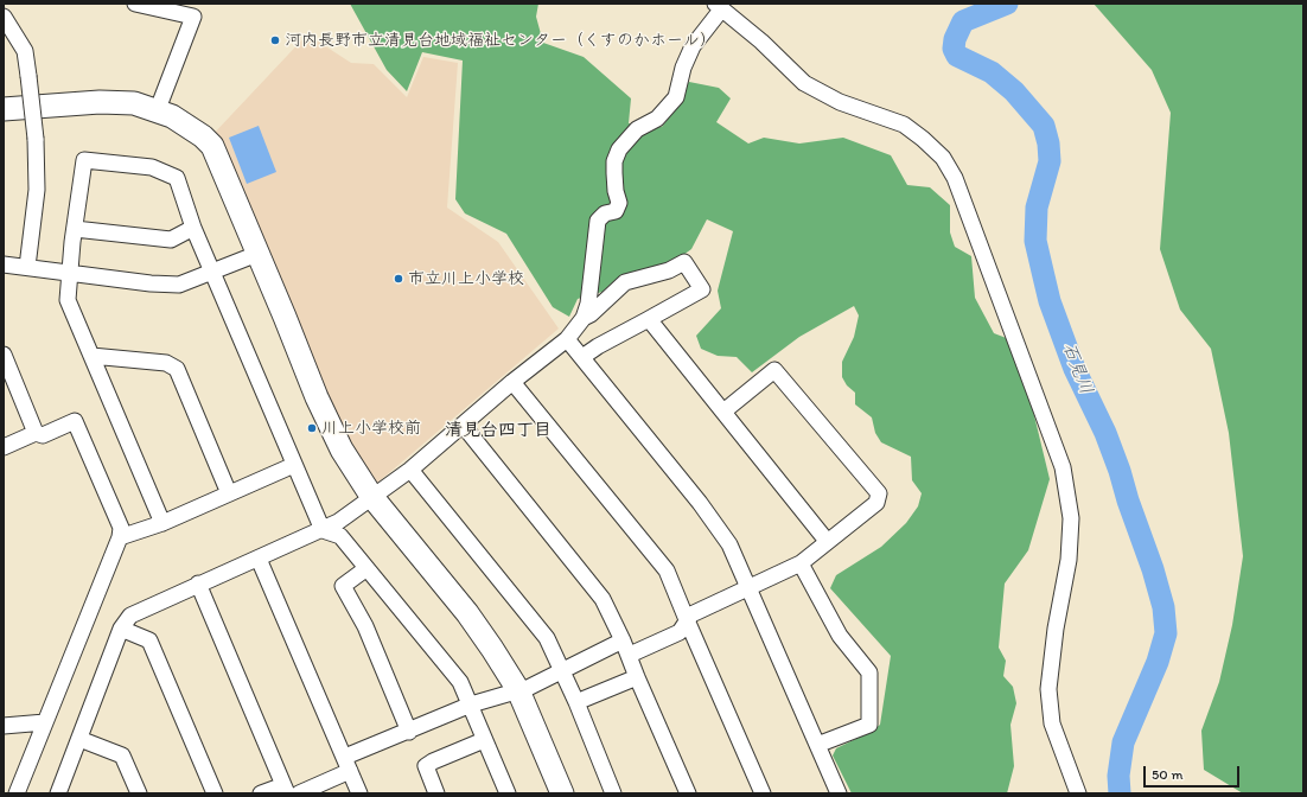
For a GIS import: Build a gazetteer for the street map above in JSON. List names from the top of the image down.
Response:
{
  "districts": ["清見台四丁目"],
  "water": ["石見川"],
  "places": ["河内長野市立清見台地域福祉センター（くすのかホール）", "市立川上小学校", "川上小学校前"],
  "scale_bar": "50 m"
}
